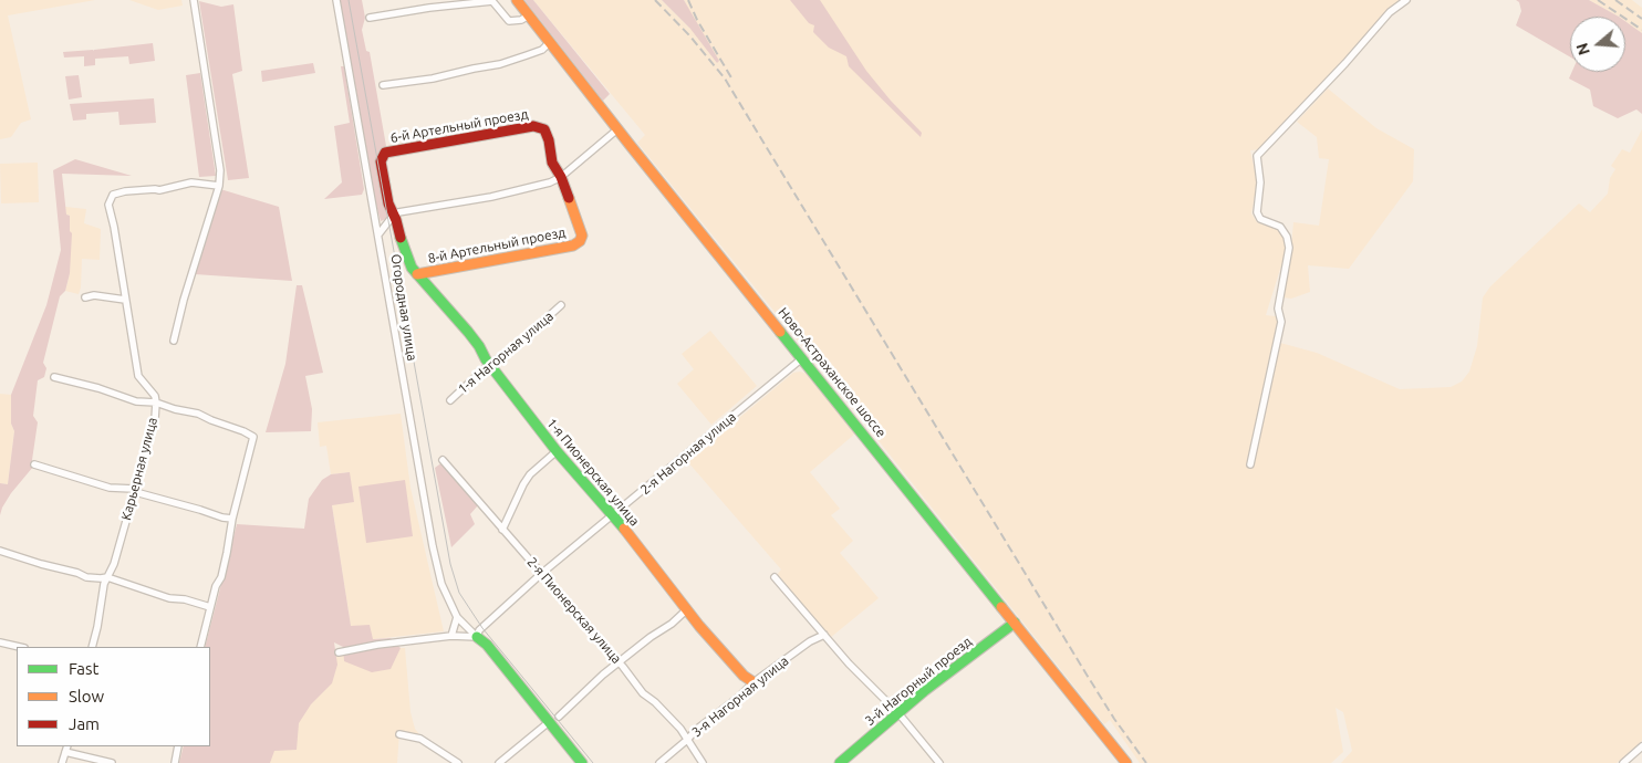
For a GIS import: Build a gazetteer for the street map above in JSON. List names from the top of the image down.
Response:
{
  "streets": {
    "street": [
      "6-й Артельный проезд",
      "8-й Артельный проезд",
      "Огородная улица",
      "1-я Нагорная улица",
      "Ново-Астраханское шоссе",
      "2-я Нагорная улица",
      "Карьерная улица",
      "1-я Пионерская улица",
      "2-я Пионерская улица",
      "3-й Нагорный проезд",
      "3-я Нагорная улица"
    ]
  },
  "crossings": [
    ["6-й Артельный проезд", "8-й Артельный проезд"],
    ["6-й Артельный проезд", "1-я Пионерская улица"],
    ["8-й Артельный проезд", "1-я Пионерская улица"],
    ["Огородная улица", "2-я Нагорная улица"],
    ["1-я Нагорная улица", "1-я Пионерская улица"],
    ["Ново-Астраханское шоссе", "2-я Нагорная улица"],
    ["Ново-Астраханское шоссе", "3-й Нагорный проезд"],
    ["2-я Нагорная улица", "1-я Пионерская улица"],
    ["2-я Нагорная улица", "2-я Пионерская улица"],
    ["1-я Пионерская улица", "3-я Нагорная улица"],
    ["2-я Пионерская улица", "3-я Нагорная улица"]
  ],
  "legend": ["Fast", "Slow", "Jam"],
  "north": "left"
}
